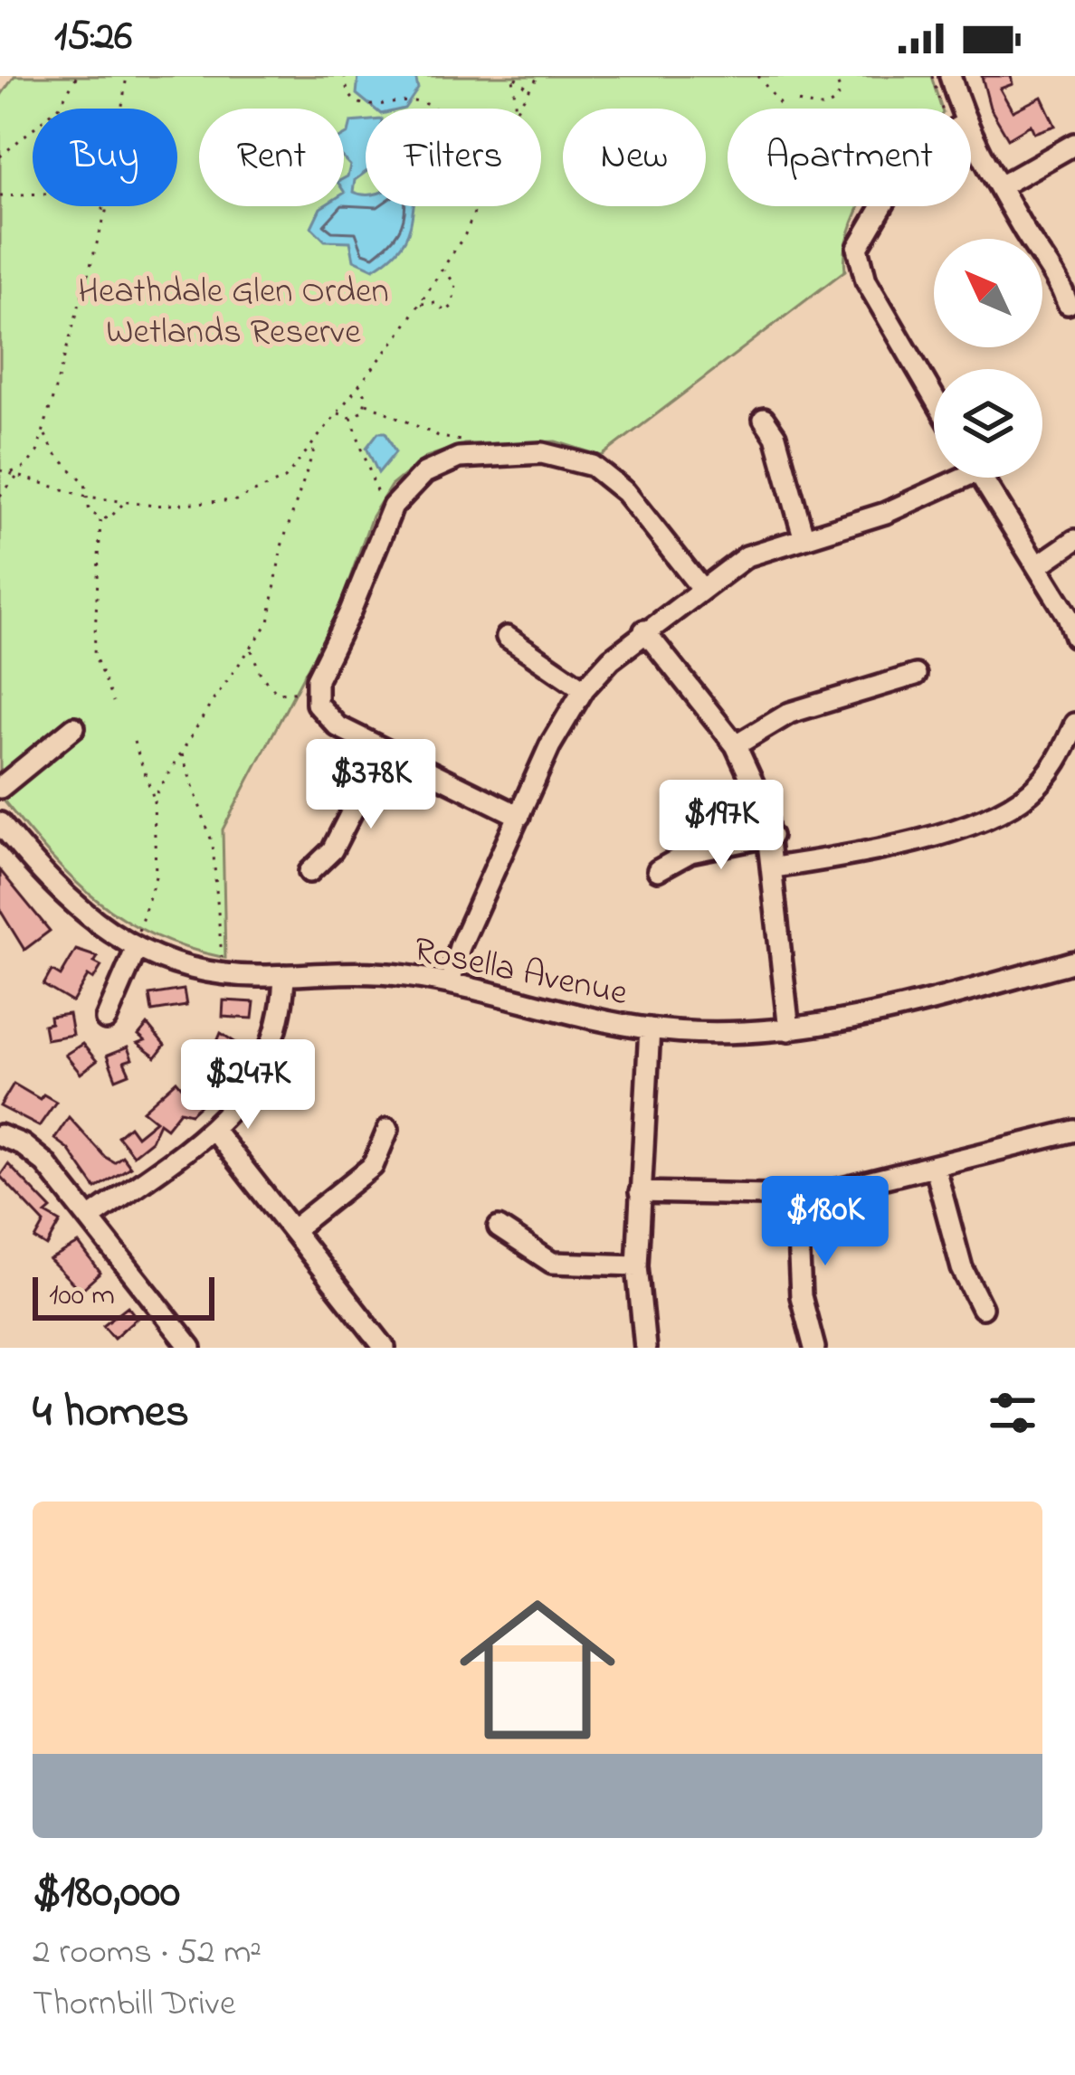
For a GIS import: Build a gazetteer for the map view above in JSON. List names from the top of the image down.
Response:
{
  "streets": {
    "street": ["Rosella Avenue"]
  },
  "parks": ["Heathdale Glen Orden Wetlands Reserve"],
  "scale_bar": "100 m",
  "north": "top left",
  "page": {
    "status": "15:26",
    "chip": [
      "Buy",
      "Rent",
      "Filters",
      "New",
      "Apartment"
    ],
    "price": [
      "$378K",
      "$197K",
      "$247K",
      "$180K"
    ],
    "scale": "100 m",
    "heading": "4 homes",
    "list": [
      {
        "name": "$180,000",
        "note": "2 rooms · 52 m² · Thornbill Drive"
      }
    ]
  }
}
